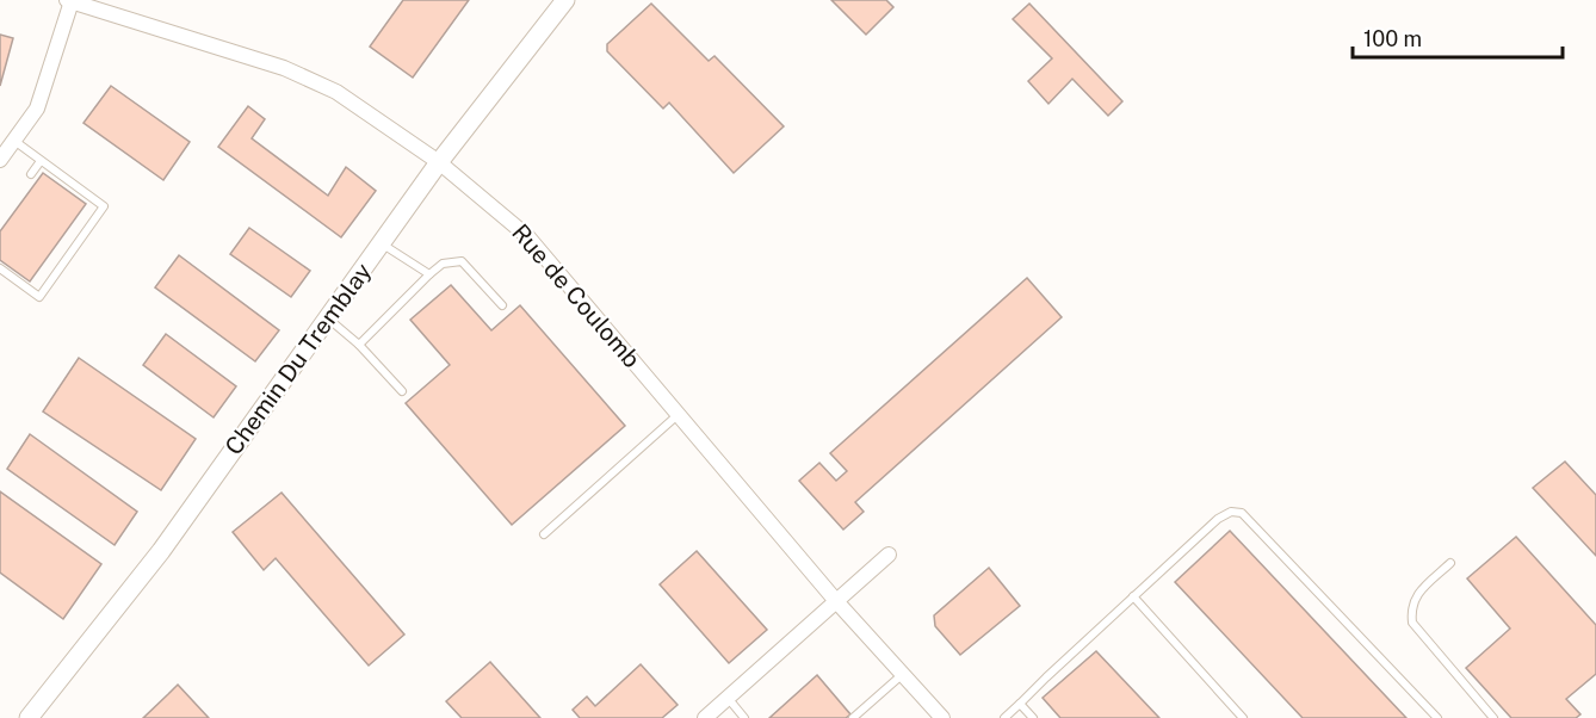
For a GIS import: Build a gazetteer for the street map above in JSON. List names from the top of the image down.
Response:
{
  "streets": {
    "street": ["Rue de Coulomb", "Chemin Du Tremblay"]
  },
  "crossings": [
    ["Rue de Coulomb", "Chemin Du Tremblay"]
  ],
  "scale_bar": "100 m"
}
